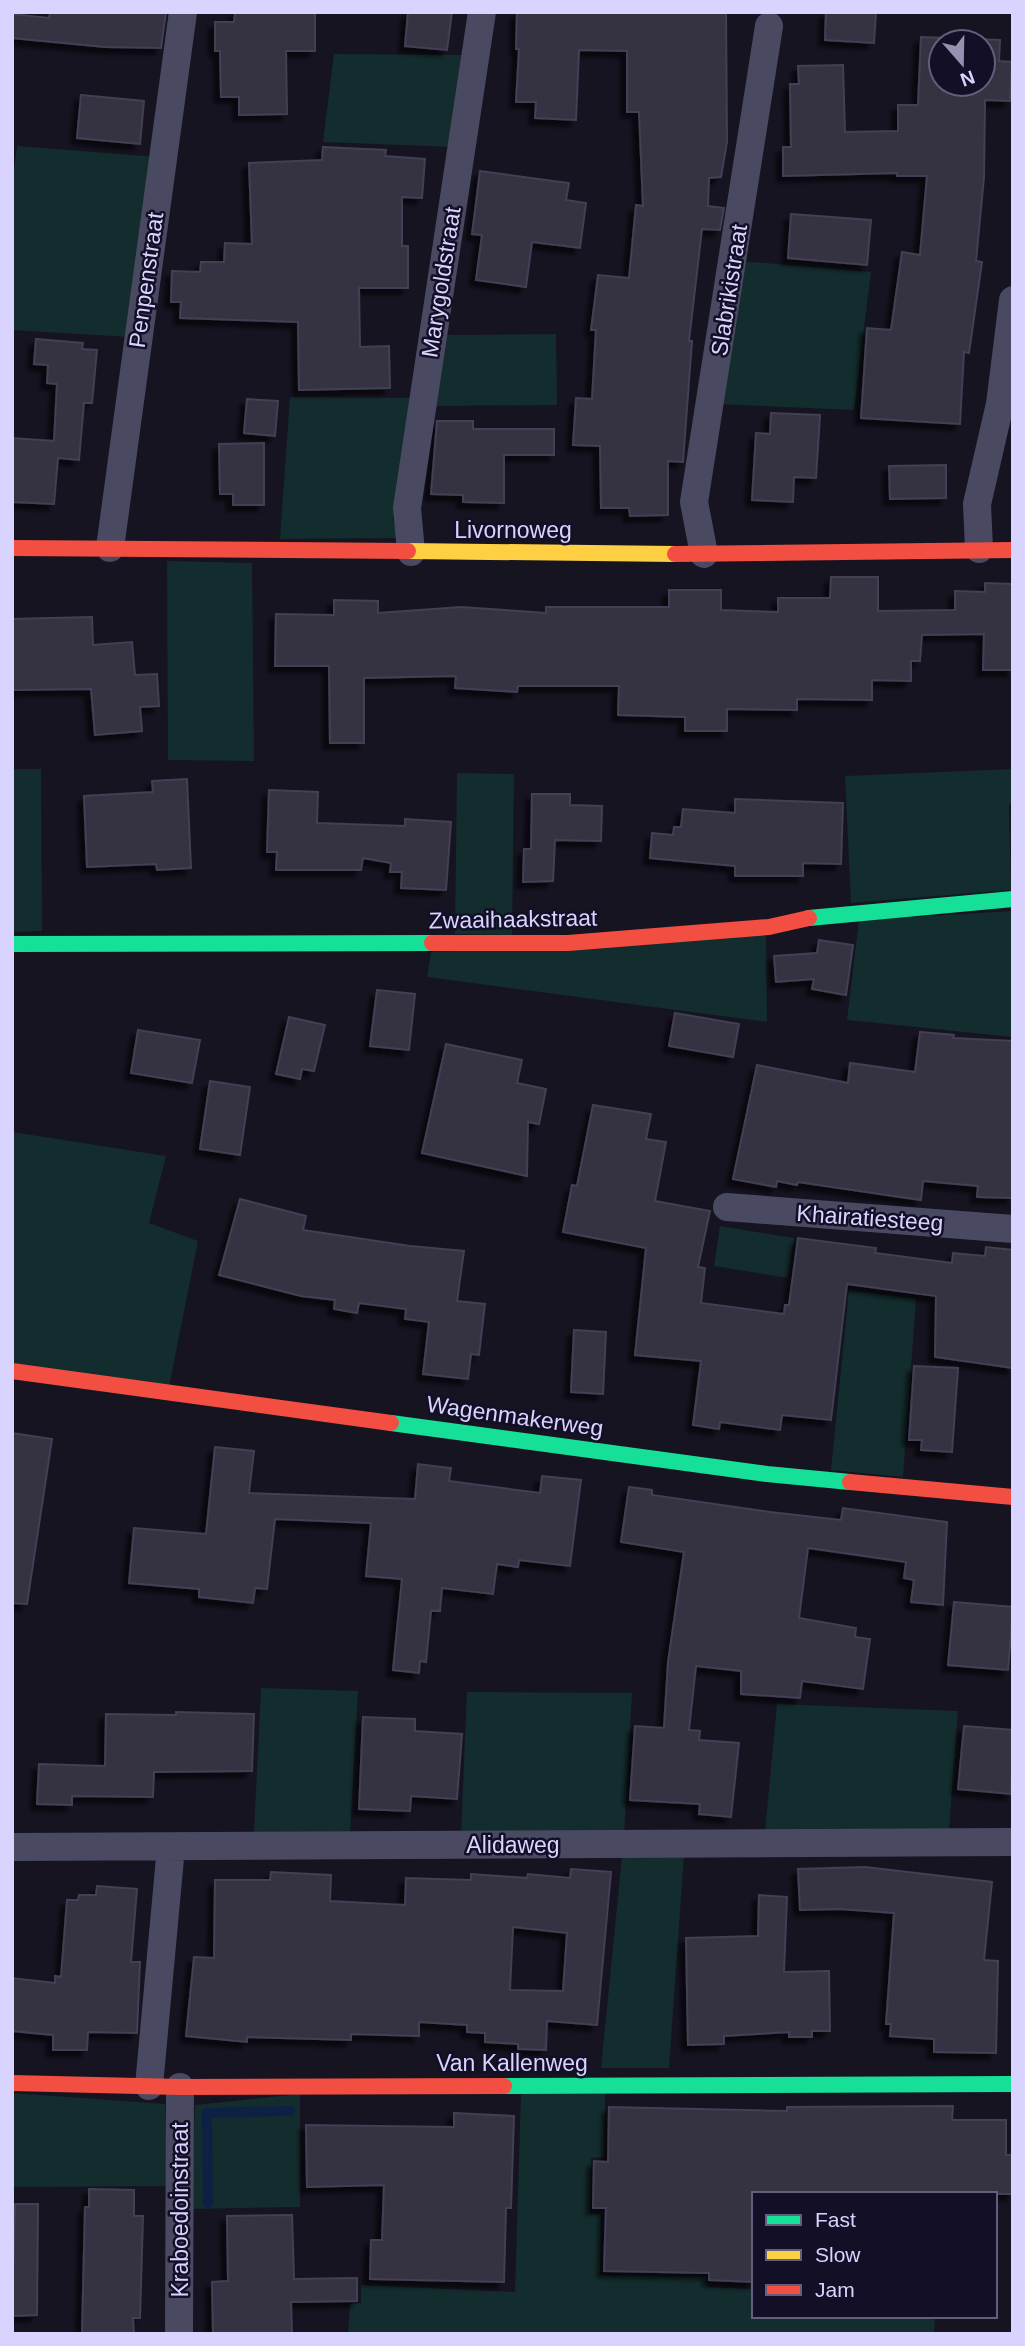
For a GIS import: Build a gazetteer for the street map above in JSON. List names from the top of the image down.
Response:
{
  "streets": {
    "street": [
      "Penpenstraat",
      "Marygoldstraat",
      "Slabrikistraat",
      "Livornoweg",
      "Zwaaihaakstraat",
      "Khairatiesteeg",
      "Wagenmakerweg",
      "Alidaweg",
      "Van Kallenweg",
      "Kraboedoinstraat"
    ]
  },
  "crossings": [
    ["Penpenstraat", "Livornoweg"],
    ["Marygoldstraat", "Livornoweg"],
    ["Slabrikistraat", "Livornoweg"],
    ["Van Kallenweg", "Kraboedoinstraat"]
  ],
  "legend": ["Fast", "Slow", "Jam"],
  "north": "bottom"
}
